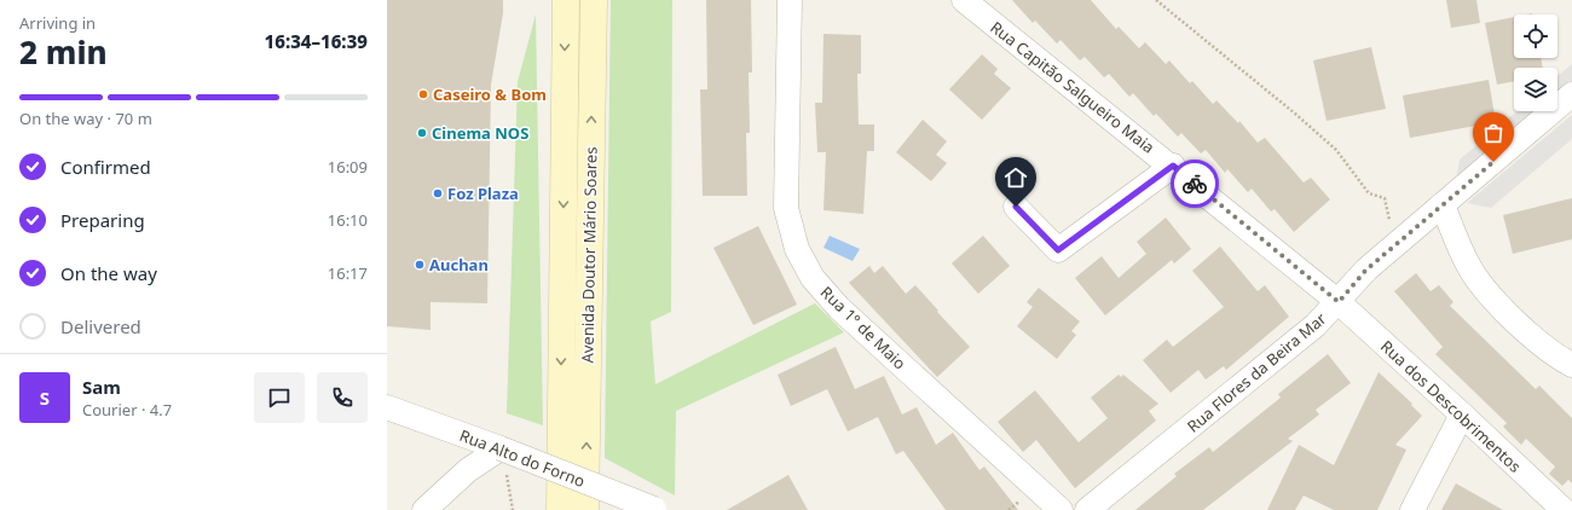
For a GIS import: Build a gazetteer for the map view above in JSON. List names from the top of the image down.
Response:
{
  "streets": {
    "main road": ["Avenida Doutor Mário Soares"],
    "street": [
      "Rua Capitão Salgueiro Maia",
      "Rua 1º de Maio",
      "Rua Flores da Beira Mar",
      "Rua dos Descobrimentos",
      "Rua Alto do Forno"
    ]
  },
  "crossings": [
    ["Rua Capitão Salgueiro Maia", "Rua Flores da Beira Mar"],
    ["Rua Capitão Salgueiro Maia", "Rua dos Descobrimentos"],
    ["Rua Flores da Beira Mar", "Rua dos Descobrimentos"]
  ],
  "places": [
    "Caseiro & Bom",
    "Cinema NOS",
    "Foz Plaza",
    "Auchan"
  ],
  "page": {
    "heading": ["2 min", "Arriving in", "16:34–16:39"],
    "panel": ["Sam", "Courier · 4.7"],
    "bar": "On the way · 70 m",
    "list": [
      ["Confirmed", "16:09"],
      ["Preparing", "16:10"],
      ["On the way", "16:17"],
      "Delivered"
    ],
    "round": "S"
  }
}
